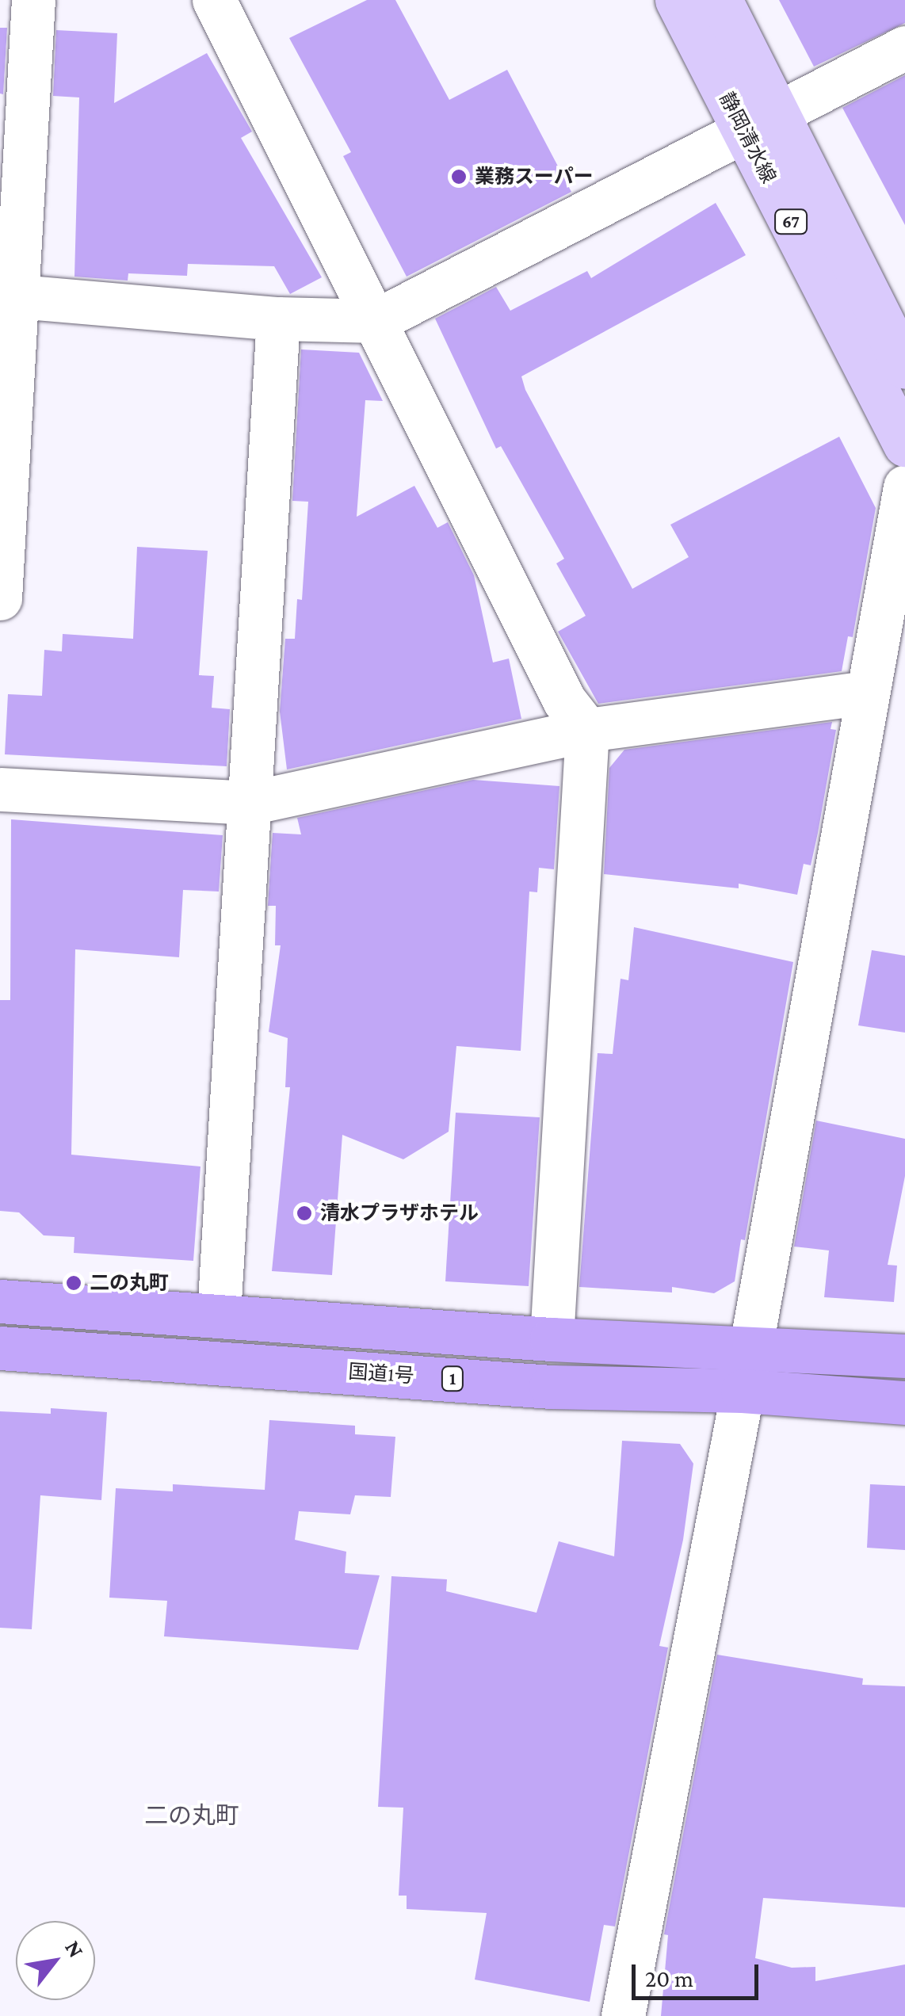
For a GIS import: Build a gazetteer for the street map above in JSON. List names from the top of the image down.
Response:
{
  "streets": {
    "highway": ["国道1号", "1"],
    "main road": ["静岡清水線", "67"]
  },
  "districts": ["二の丸町"],
  "places": ["業務スーパー", "清水プラザホテル", "二の丸町"],
  "scale_bar": "20 m",
  "north": "top right"
}
